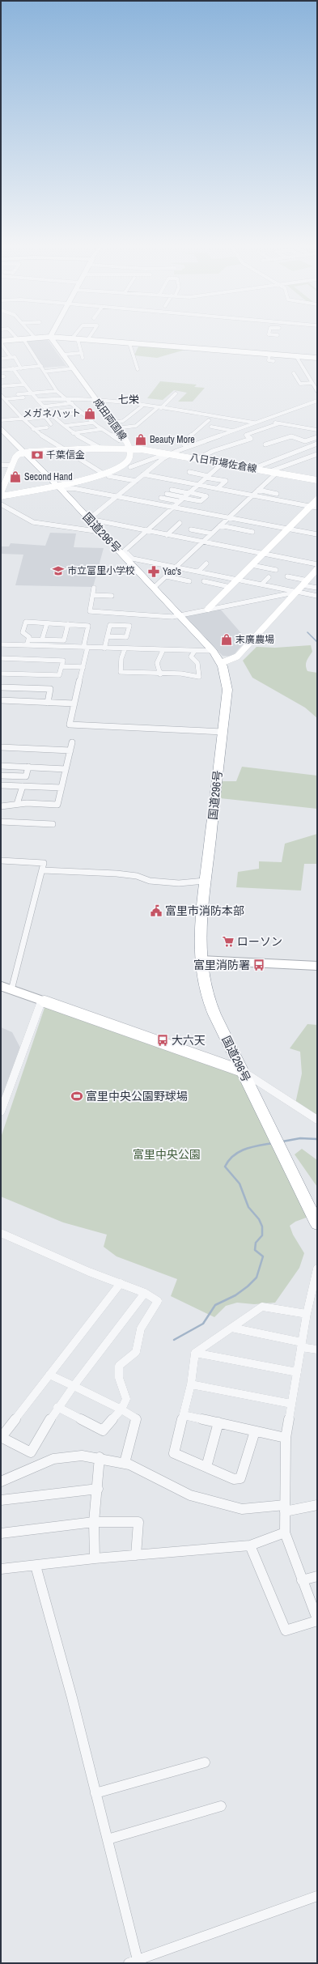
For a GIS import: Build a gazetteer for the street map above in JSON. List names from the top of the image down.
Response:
{
  "streets": {
    "highway": ["国道296号"],
    "main road": ["成田両国線", "八日市場佐倉線"]
  },
  "crossings": [
    ["成田両国線", "八日市場佐倉線"],
    ["成田両国線", "国道296号"]
  ],
  "districts": ["七栄"],
  "parks": ["富里中央公園"],
  "places": {
    "shop": [
      "メガネハット",
      "Beauty More",
      "Second Hand",
      "末廣農場"
    ],
    "bank": ["千葉信金"],
    "school or university": ["市立富里小学校"],
    "pharmacy": ["Yac's"],
    "public building": ["富里市消防本部"],
    "supermarket": ["ローソン"],
    "bus stop": ["富里消防署", "大六天"],
    "sports": ["富里中央公園野球場"]
  }
}
